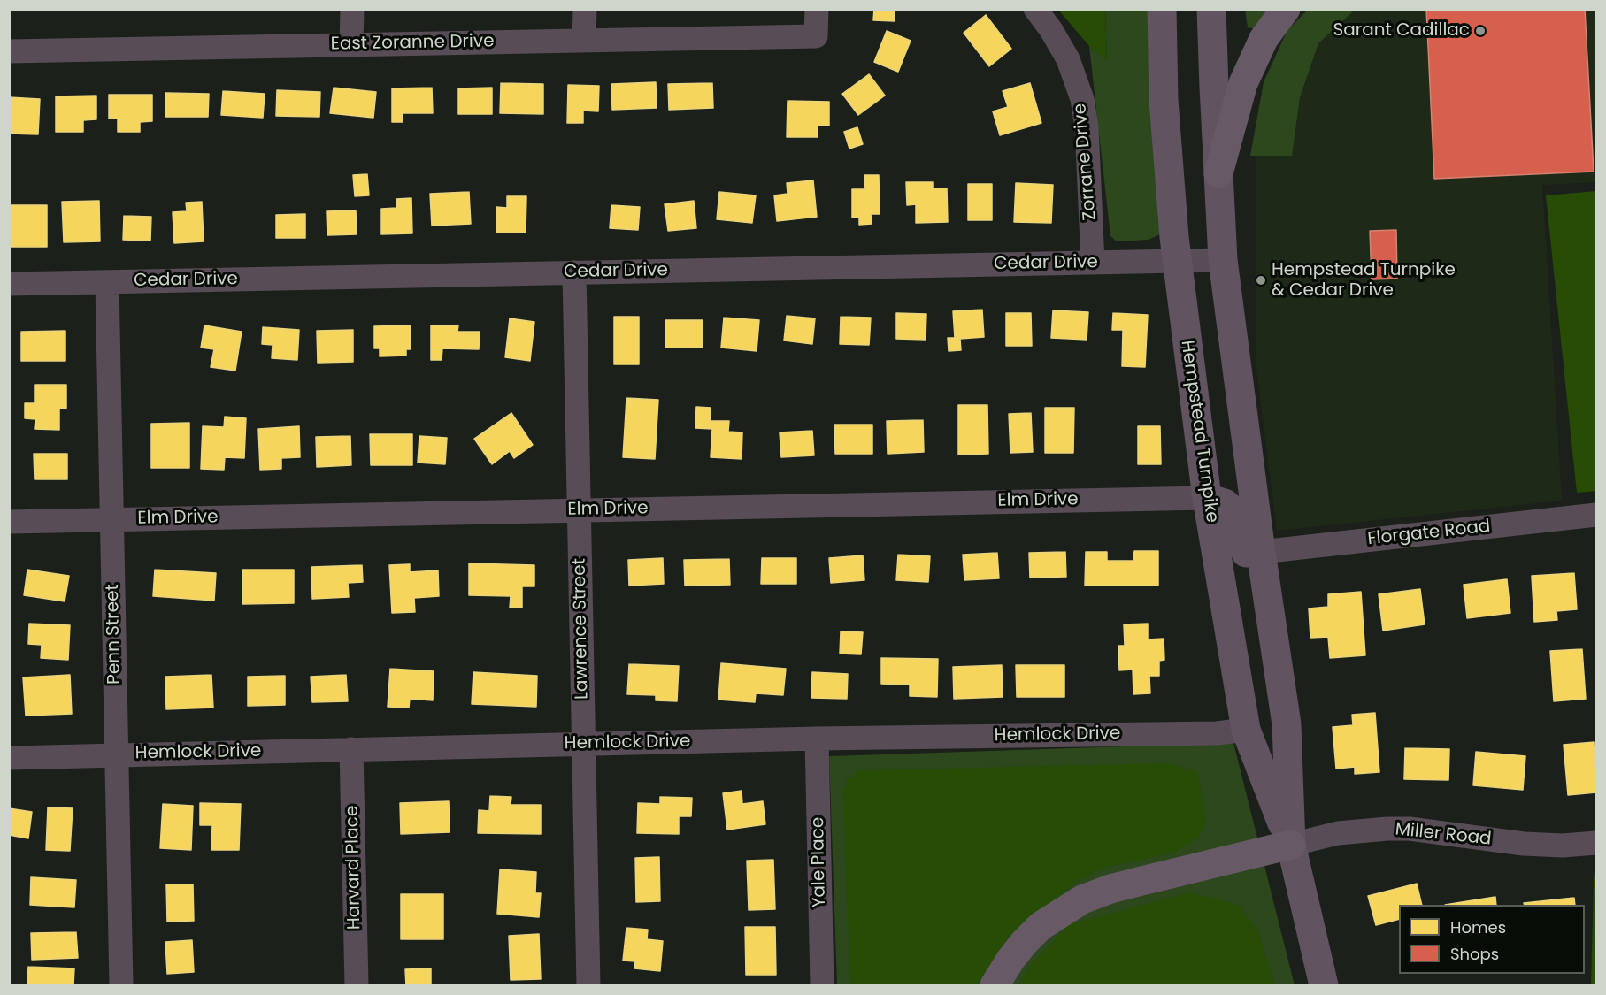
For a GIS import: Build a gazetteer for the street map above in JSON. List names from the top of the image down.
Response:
{
  "streets": {
    "main road": ["Hempstead Turnpike"],
    "street": [
      "East Zoranne Drive",
      "Zorrane Drive",
      "Cedar Drive",
      "Elm Drive",
      "Florgate Road",
      "Lawrence Street",
      "Penn Street",
      "Hemlock Drive",
      "Miller Road",
      "Yale Place",
      "Harvard Place"
    ]
  },
  "crossings": [
    ["Zorrane Drive", "Cedar Drive"],
    ["Cedar Drive", "Hempstead Turnpike"],
    ["Cedar Drive", "Lawrence Street"],
    ["Cedar Drive", "Penn Street"],
    ["Hempstead Turnpike", "Elm Drive"],
    ["Hempstead Turnpike", "Florgate Road"],
    ["Hempstead Turnpike", "Hemlock Drive"],
    ["Hempstead Turnpike", "Miller Road"],
    ["Elm Drive", "Lawrence Street"],
    ["Elm Drive", "Penn Street"],
    ["Lawrence Street", "Hemlock Drive"],
    ["Penn Street", "Hemlock Drive"],
    ["Hemlock Drive", "Yale Place"],
    ["Hemlock Drive", "Harvard Place"]
  ],
  "places": ["Sarant Cadillac", "Hempstead Turnpike & Cedar Drive"],
  "legend": ["Homes", "Shops"]
}
